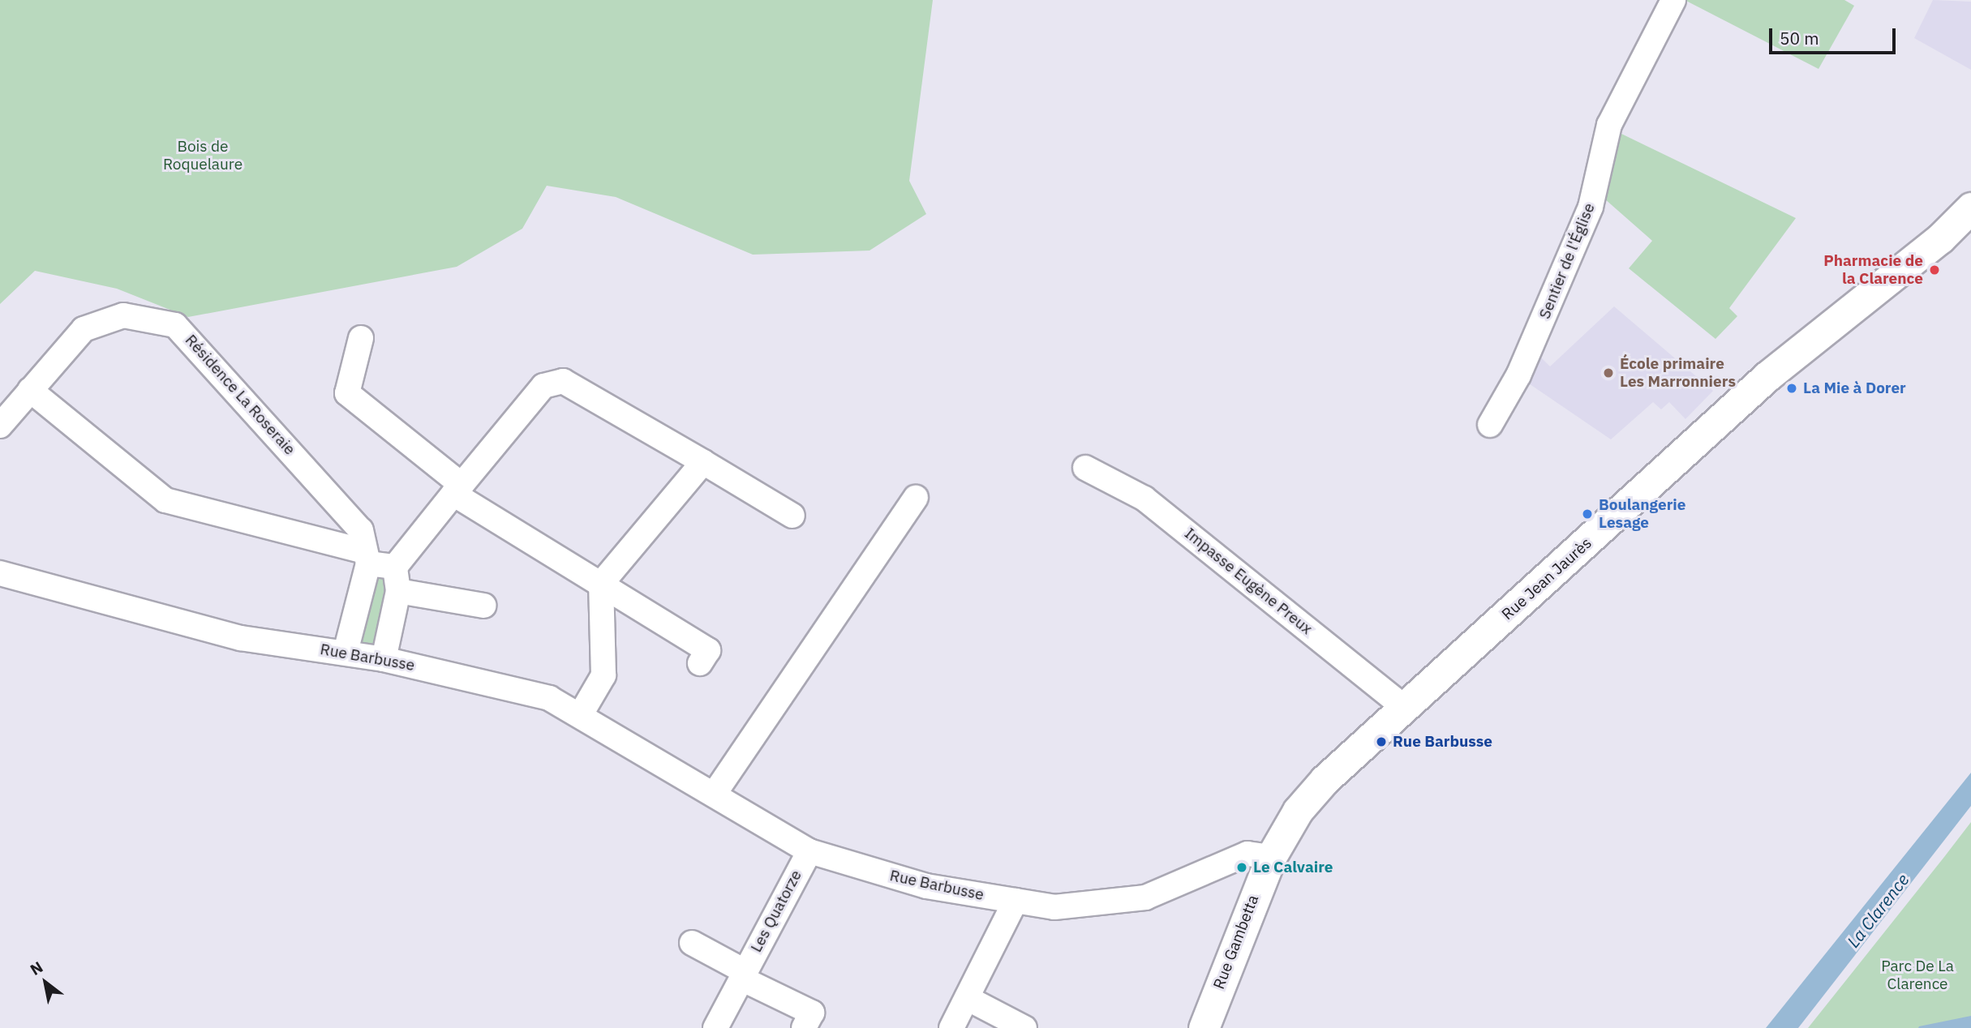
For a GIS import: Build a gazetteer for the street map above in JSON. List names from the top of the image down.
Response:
{
  "streets": {
    "main road": ["Rue Jean Jaurès", "Rue Gambetta"],
    "street": [
      "Sentier de l'Église",
      "Résidence La Roseraie",
      "Impasse Eugène Preux",
      "Rue Barbusse",
      "Les Quatorze"
    ]
  },
  "crossings": [
    ["Rue Jean Jaurès", "Impasse Eugène Preux"],
    ["Rue Jean Jaurès", "Rue Barbusse"],
    ["Rue Jean Jaurès", "Rue Gambetta"],
    ["Rue Barbusse", "Les Quatorze"],
    ["Rue Barbusse", "Rue Gambetta"]
  ],
  "water": ["La Clarence"],
  "parks": ["Bois de Roquelaure", "Parc De La Clarence"],
  "places": [
    "Pharmacie de la Clarence",
    "École primaire Les Marronniers",
    "La Mie à Dorer",
    "Boulangerie Lesage",
    "Rue Barbusse",
    "Le Calvaire"
  ],
  "scale_bar": "50 m",
  "north": "top left"
}
